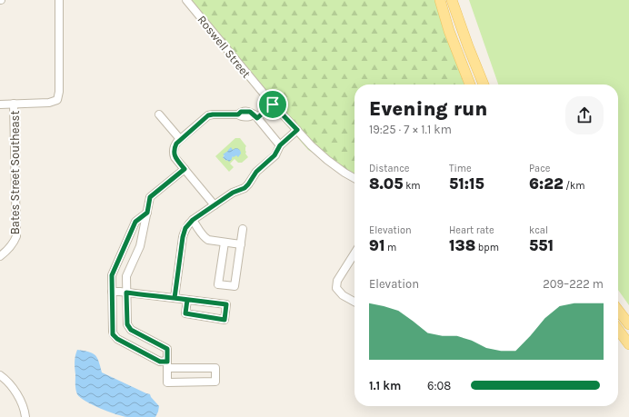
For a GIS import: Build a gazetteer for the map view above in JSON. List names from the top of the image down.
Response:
{
  "streets": {
    "street": ["Roswell Street", "Bates Street Southeast"]
  },
  "page": {
    "heading": ["Evening run", "19:25 · 7 × 1.1 km"],
    "stats": [
      ["Distance", "8.05 km"],
      ["Time", "51:15"],
      ["Pace", "6:22 /km"],
      ["Elevation", "91 m"],
      ["Heart rate", "138 bpm"],
      ["kcal", "551"]
    ],
    "chart": ["Elevation", "209–222 m"],
    "list": [
      {
        "name": "1.1 km",
        "note": "6:08"
      }
    ]
  }
}
